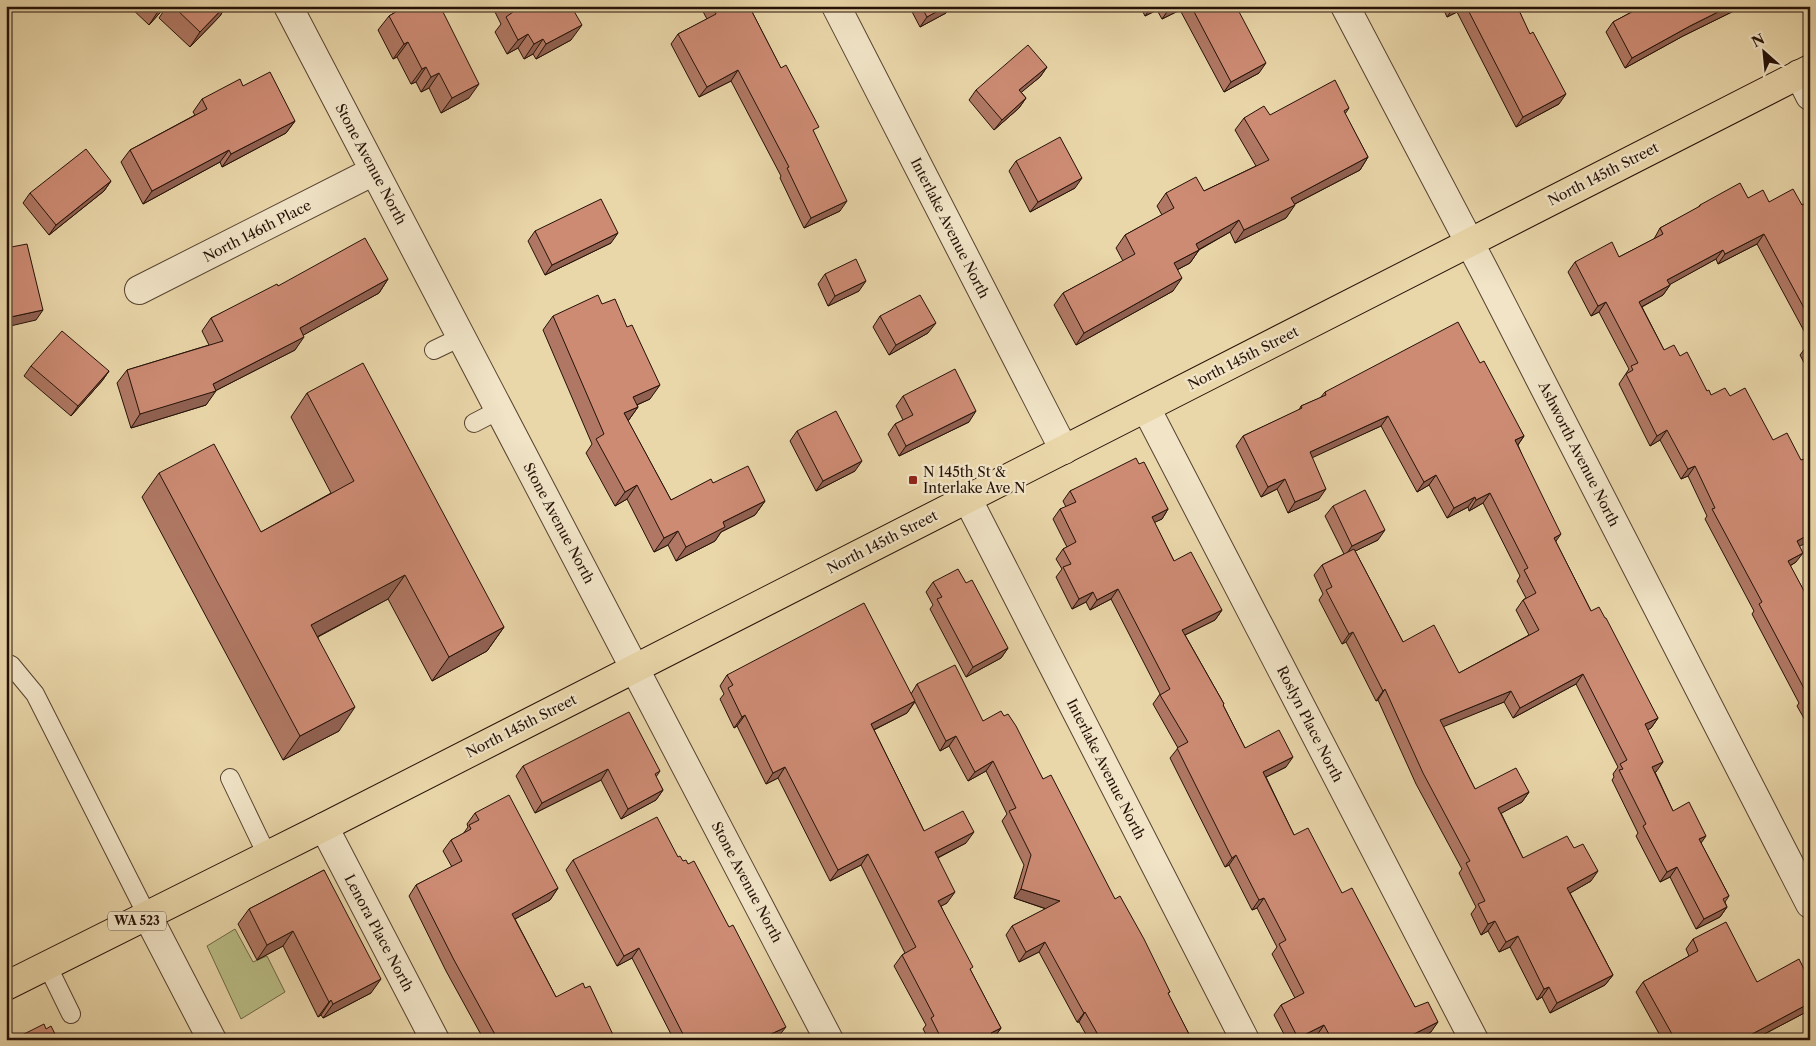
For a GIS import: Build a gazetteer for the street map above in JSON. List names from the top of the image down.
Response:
{
  "streets": {
    "main road": ["North 145th Street", "WA 523"],
    "street": [
      "Stone Avenue North",
      "Interlake Avenue North",
      "North 146th Place",
      "Ashworth Avenue North",
      "Roslyn Place North",
      "Lenora Place North"
    ]
  },
  "crossings": [
    ["Stone Avenue North", "North 145th Street"],
    ["Stone Avenue North", "North 146th Place"],
    ["North 145th Street", "Interlake Avenue North"],
    ["North 145th Street", "Ashworth Avenue North"],
    ["North 145th Street", "Roslyn Place North"],
    ["North 145th Street", "Lenora Place North"]
  ],
  "places": {
    "transit": ["N 145th St & Interlake Ave N"]
  },
  "north": "top left"
}
